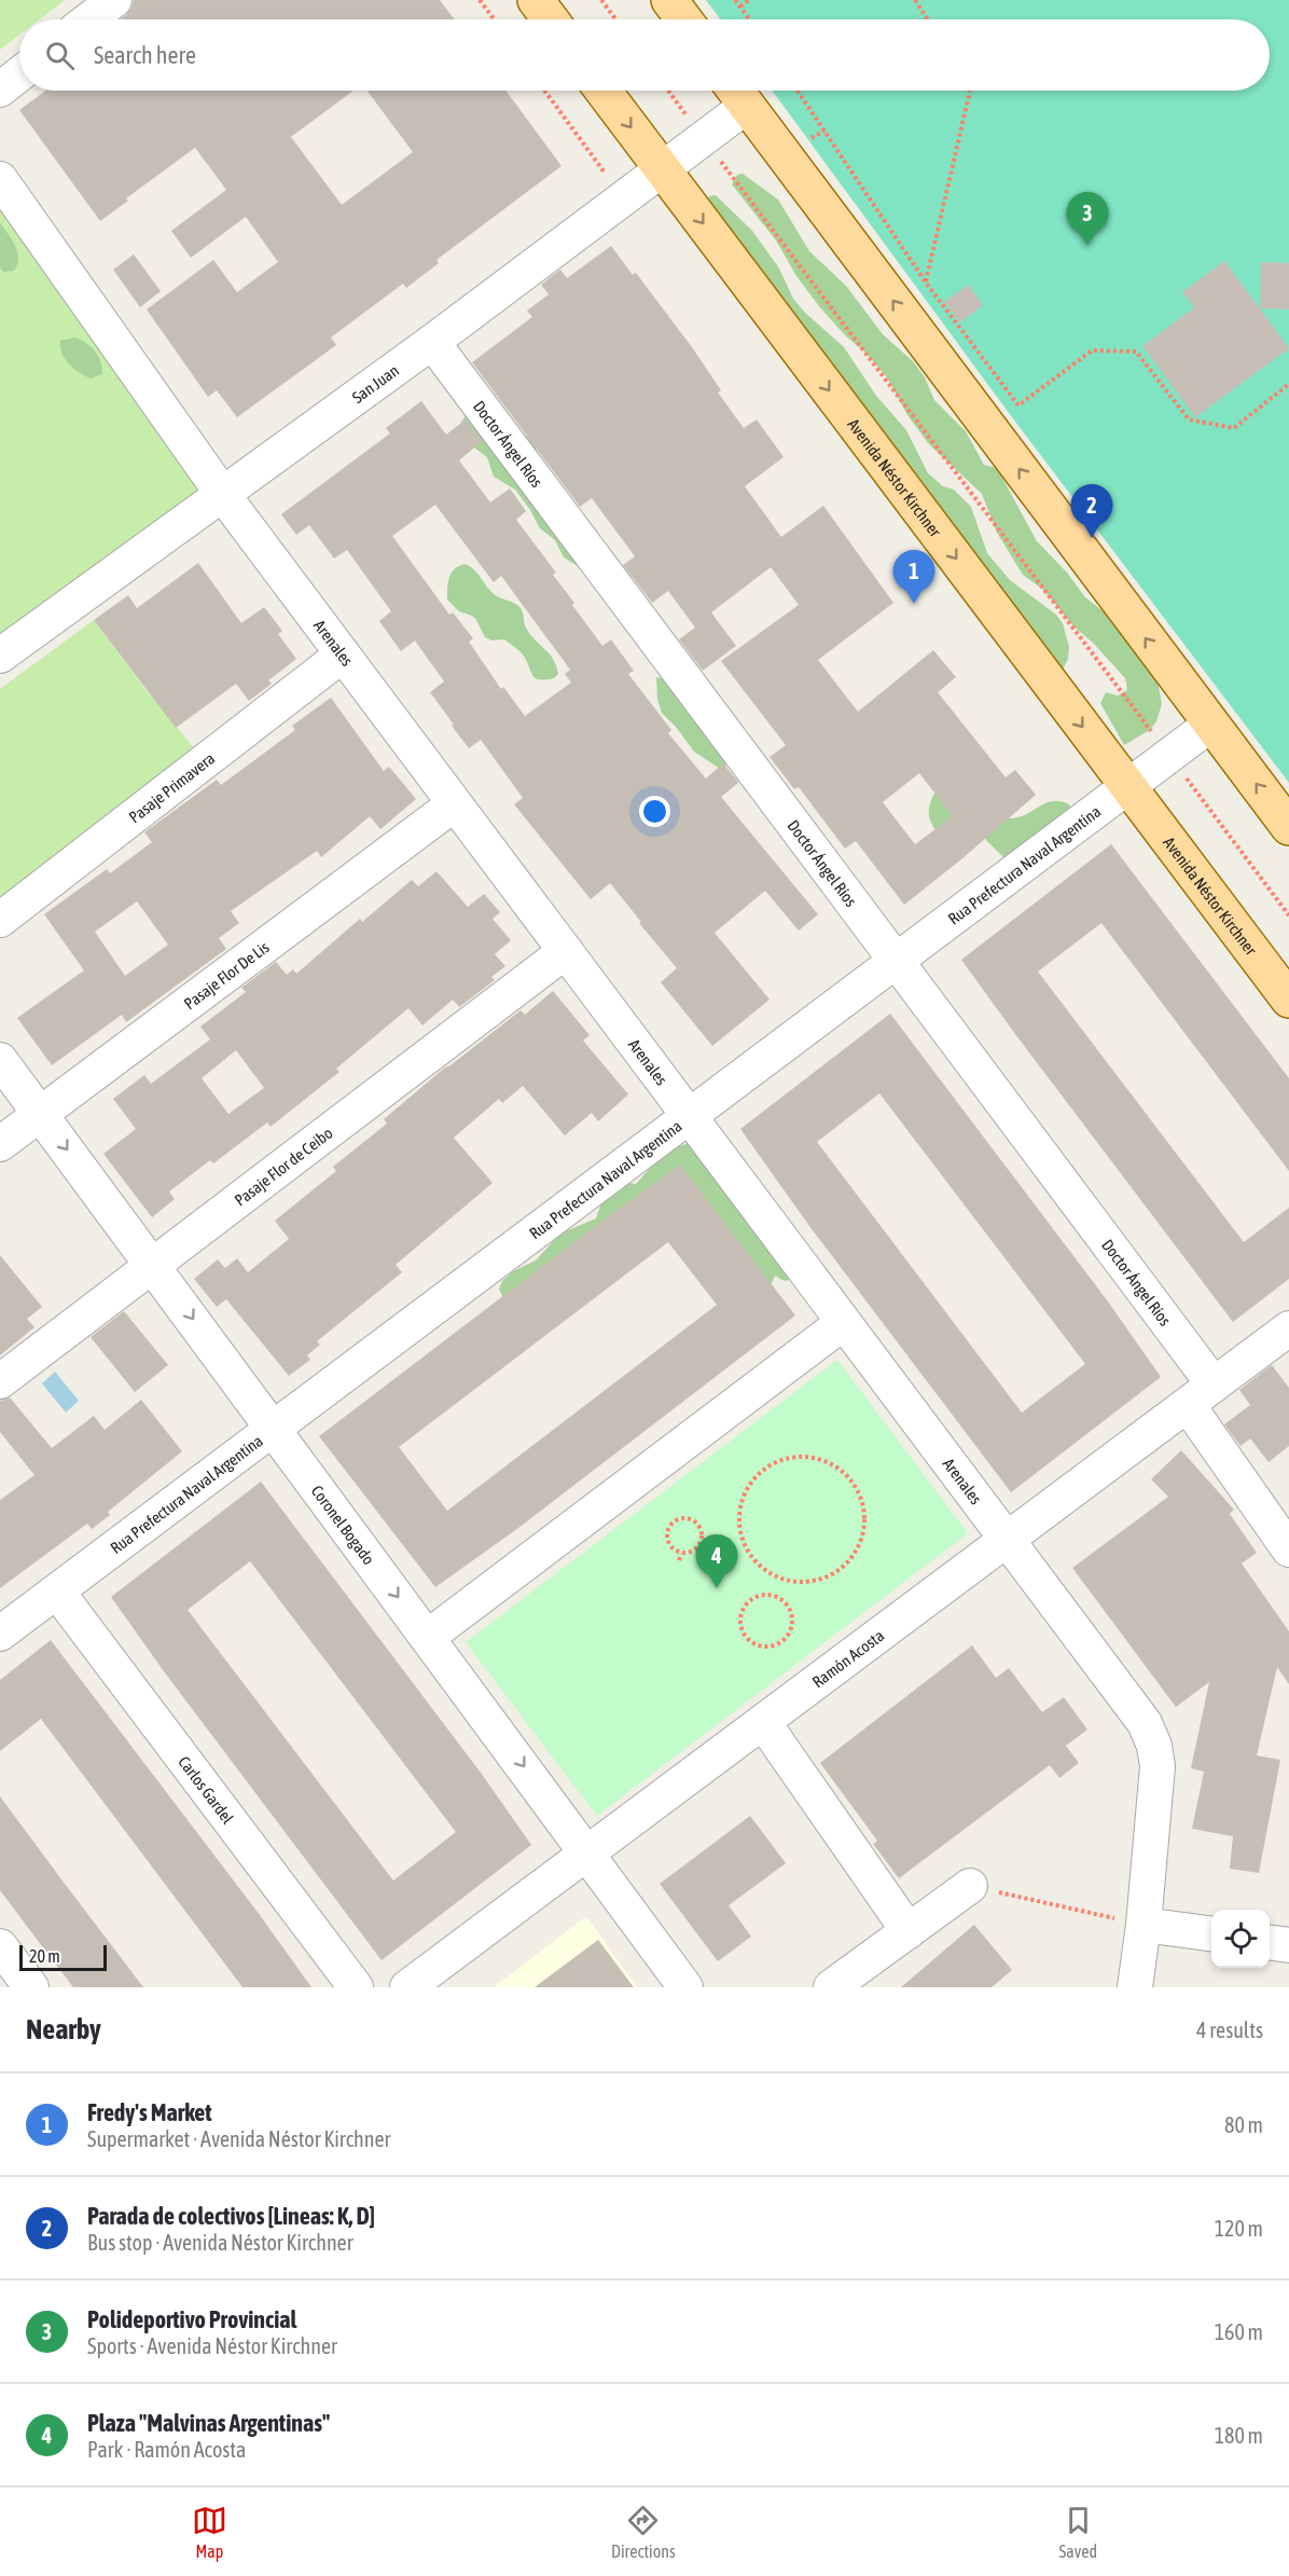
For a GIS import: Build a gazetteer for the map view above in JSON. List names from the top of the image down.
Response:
{
  "streets": {
    "main road": ["Avenida Néstor Kirchner"],
    "street": [
      "San Juan",
      "Doctor Ángel Ríos",
      "Arenales",
      "Pasaje Primavera",
      "Rua Prefectura Naval Argentina",
      "Pasaje Flor De Lis",
      "Pasaje Flor de Ceibo",
      "Coronel Bogado",
      "Ramón Acosta",
      "Carlos Gardel"
    ]
  },
  "crossings": [
    ["San Juan", "Doctor Ángel Ríos"],
    ["San Juan", "Avenida Néstor Kirchner"],
    ["San Juan", "Arenales"],
    ["Doctor Ángel Ríos", "Rua Prefectura Naval Argentina"],
    ["Doctor Ángel Ríos", "Ramón Acosta"],
    ["Avenida Néstor Kirchner", "Rua Prefectura Naval Argentina"],
    ["Arenales", "Pasaje Primavera"],
    ["Arenales", "Rua Prefectura Naval Argentina"],
    ["Arenales", "Pasaje Flor De Lis"],
    ["Arenales", "Pasaje Flor de Ceibo"],
    ["Arenales", "Ramón Acosta"],
    ["Rua Prefectura Naval Argentina", "Coronel Bogado"],
    ["Rua Prefectura Naval Argentina", "Carlos Gardel"],
    ["Pasaje Flor De Lis", "Coronel Bogado"],
    ["Pasaje Flor de Ceibo", "Coronel Bogado"],
    ["Coronel Bogado", "Ramón Acosta"]
  ],
  "one_way": ["Coronel Bogado"],
  "scale_bar": "20 m",
  "page": {
    "search": "Search here",
    "pins": [
      "3",
      "2",
      "1",
      "4"
    ],
    "scale": "20 m",
    "heading": ["Nearby", "4 results"],
    "list": [
      {
        "mark": "1",
        "name": "Fredy's Market",
        "note": "Supermarket · Avenida Néstor Kirchner",
        "value": "80 m"
      },
      {
        "mark": "2",
        "name": "Parada de colectivos [Lineas: K, D]",
        "note": "Bus stop · Avenida Néstor Kirchner",
        "value": "120 m"
      },
      {
        "mark": "3",
        "name": "Polideportivo Provincial",
        "note": "Sports · Avenida Néstor Kirchner",
        "value": "160 m"
      },
      {
        "mark": "4",
        "name": "Plaza \"Malvinas Argentinas\"",
        "note": "Park · Ramón Acosta",
        "value": "180 m"
      }
    ],
    "nav": ["Map", "Directions", "Saved"]
  }
}
